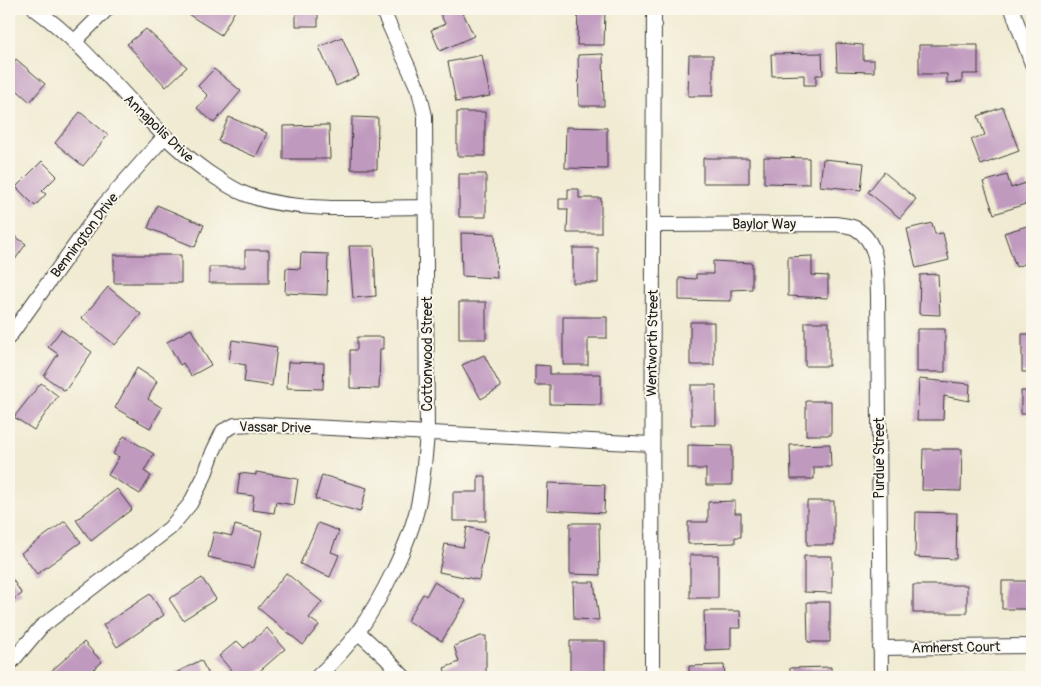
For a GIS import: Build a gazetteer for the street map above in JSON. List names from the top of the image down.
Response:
{
  "streets": {
    "street": [
      "Annapolis Drive",
      "Baylor Way",
      "Bennington Drive",
      "Wentworth Street",
      "Cottonwood Street",
      "Vassar Drive",
      "Purdue Street",
      "Amherst Court"
    ]
  },
  "crossings": [
    ["Annapolis Drive", "Bennington Drive"],
    ["Annapolis Drive", "Cottonwood Street"],
    ["Baylor Way", "Wentworth Street"],
    ["Baylor Way", "Purdue Street"],
    ["Wentworth Street", "Vassar Drive"],
    ["Cottonwood Street", "Vassar Drive"],
    ["Purdue Street", "Amherst Court"]
  ]
}
